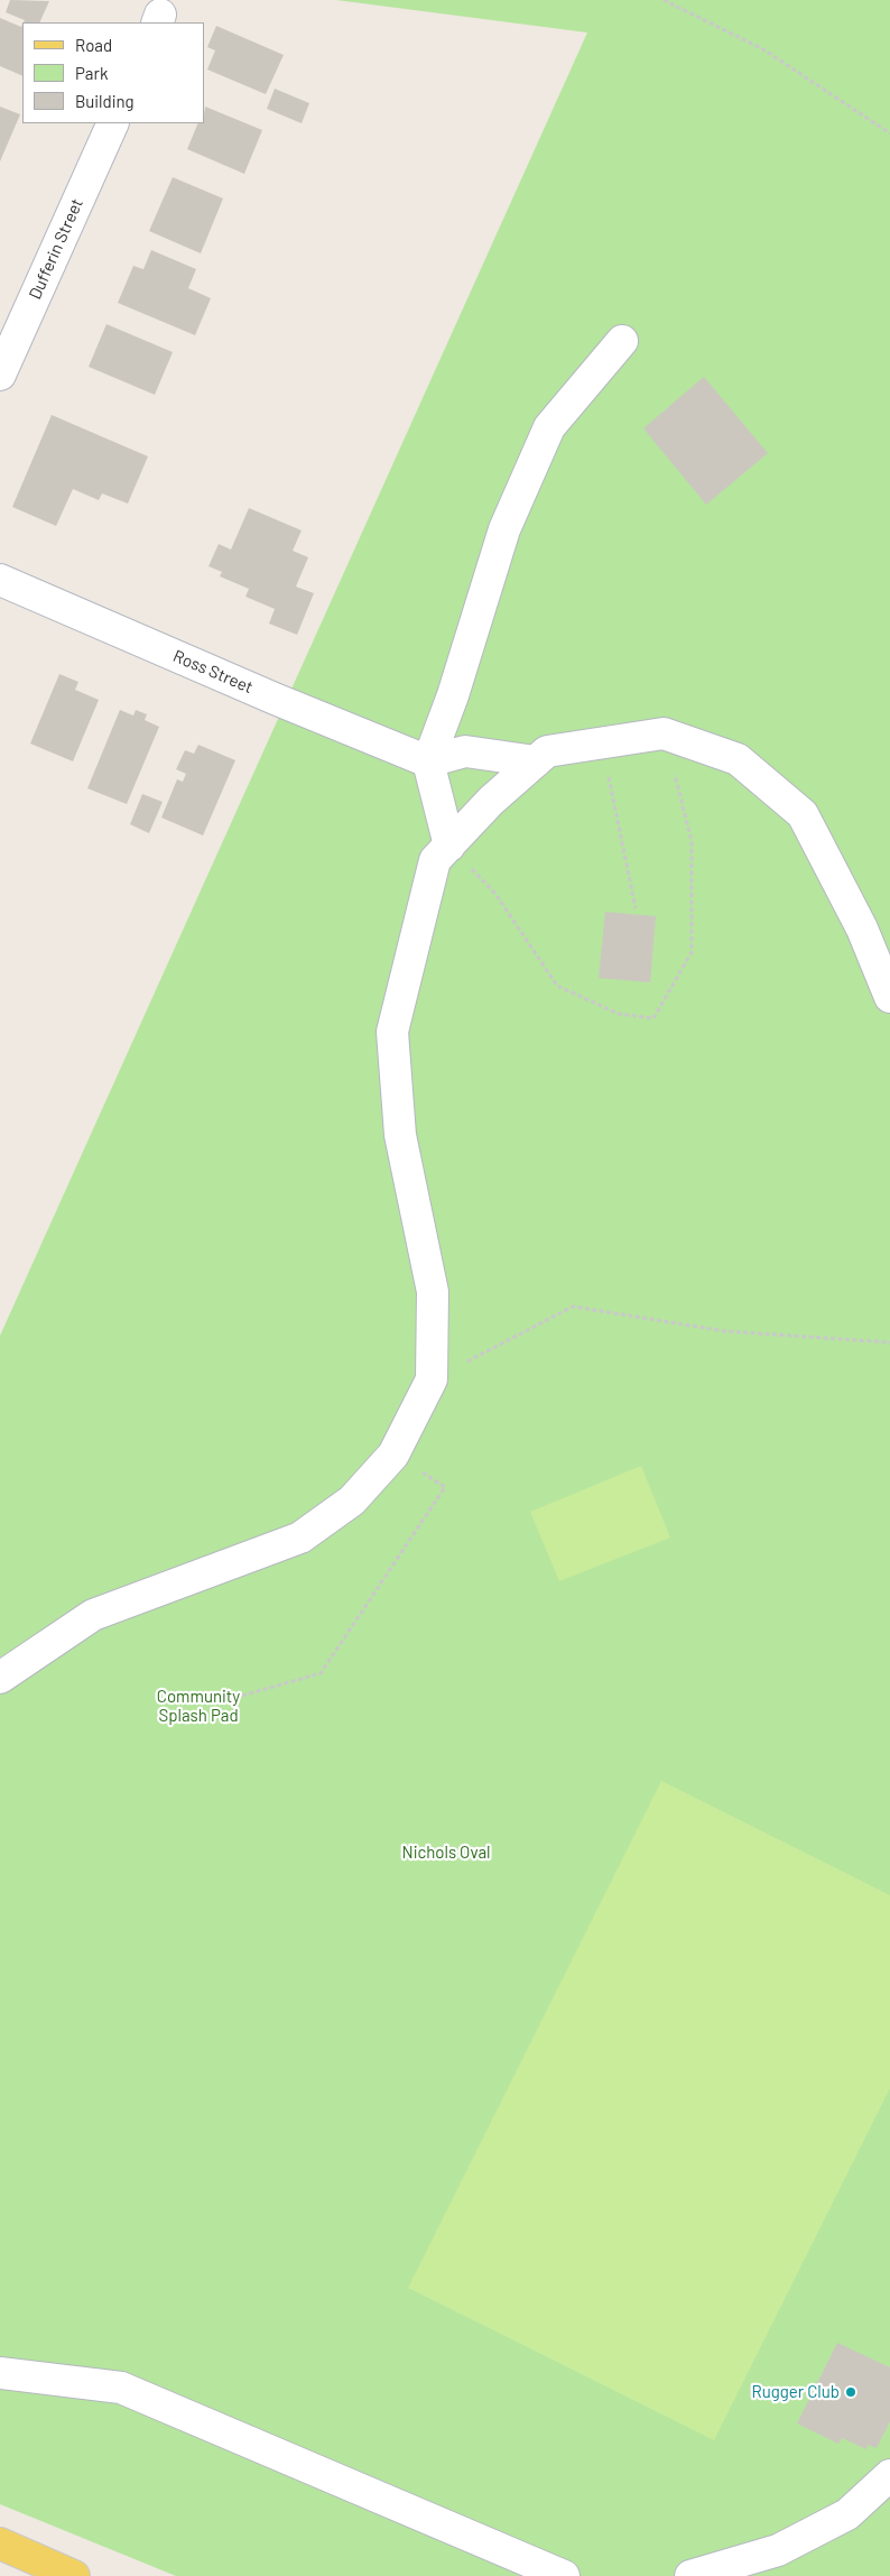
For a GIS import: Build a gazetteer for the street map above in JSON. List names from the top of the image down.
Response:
{
  "streets": {
    "street": ["Dufferin Street", "Ross Street"]
  },
  "parks": ["Community Splash Pad", "Nichols Oval"],
  "places": ["Rugger Club"],
  "legend": ["Road", "Park", "Building"]
}
